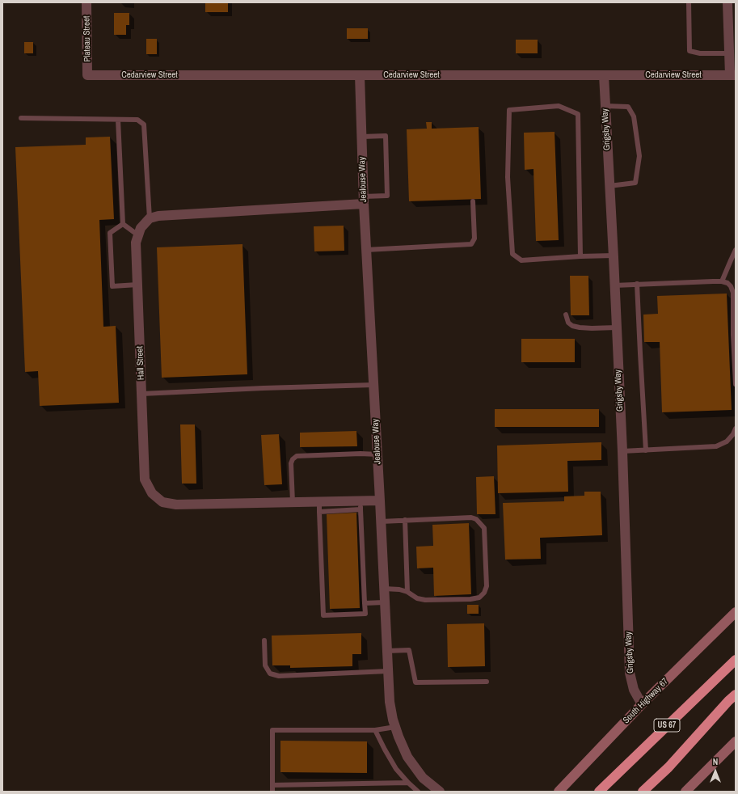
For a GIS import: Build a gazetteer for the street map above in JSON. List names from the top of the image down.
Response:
{
  "streets": {
    "highway": ["US 67"],
    "main road": ["South Highway 67"],
    "street": [
      "Plateau Street",
      "Cedarview Street",
      "Grigsby Way",
      "Jealouse Way",
      "Hall Street"
    ]
  },
  "crossings": [
    ["Plateau Street", "Cedarview Street"],
    ["Cedarview Street", "Grigsby Way"],
    ["Cedarview Street", "Jealouse Way"],
    ["Grigsby Way", "South Highway 67"],
    ["Jealouse Way", "Hall Street"]
  ],
  "north": "top"
}
